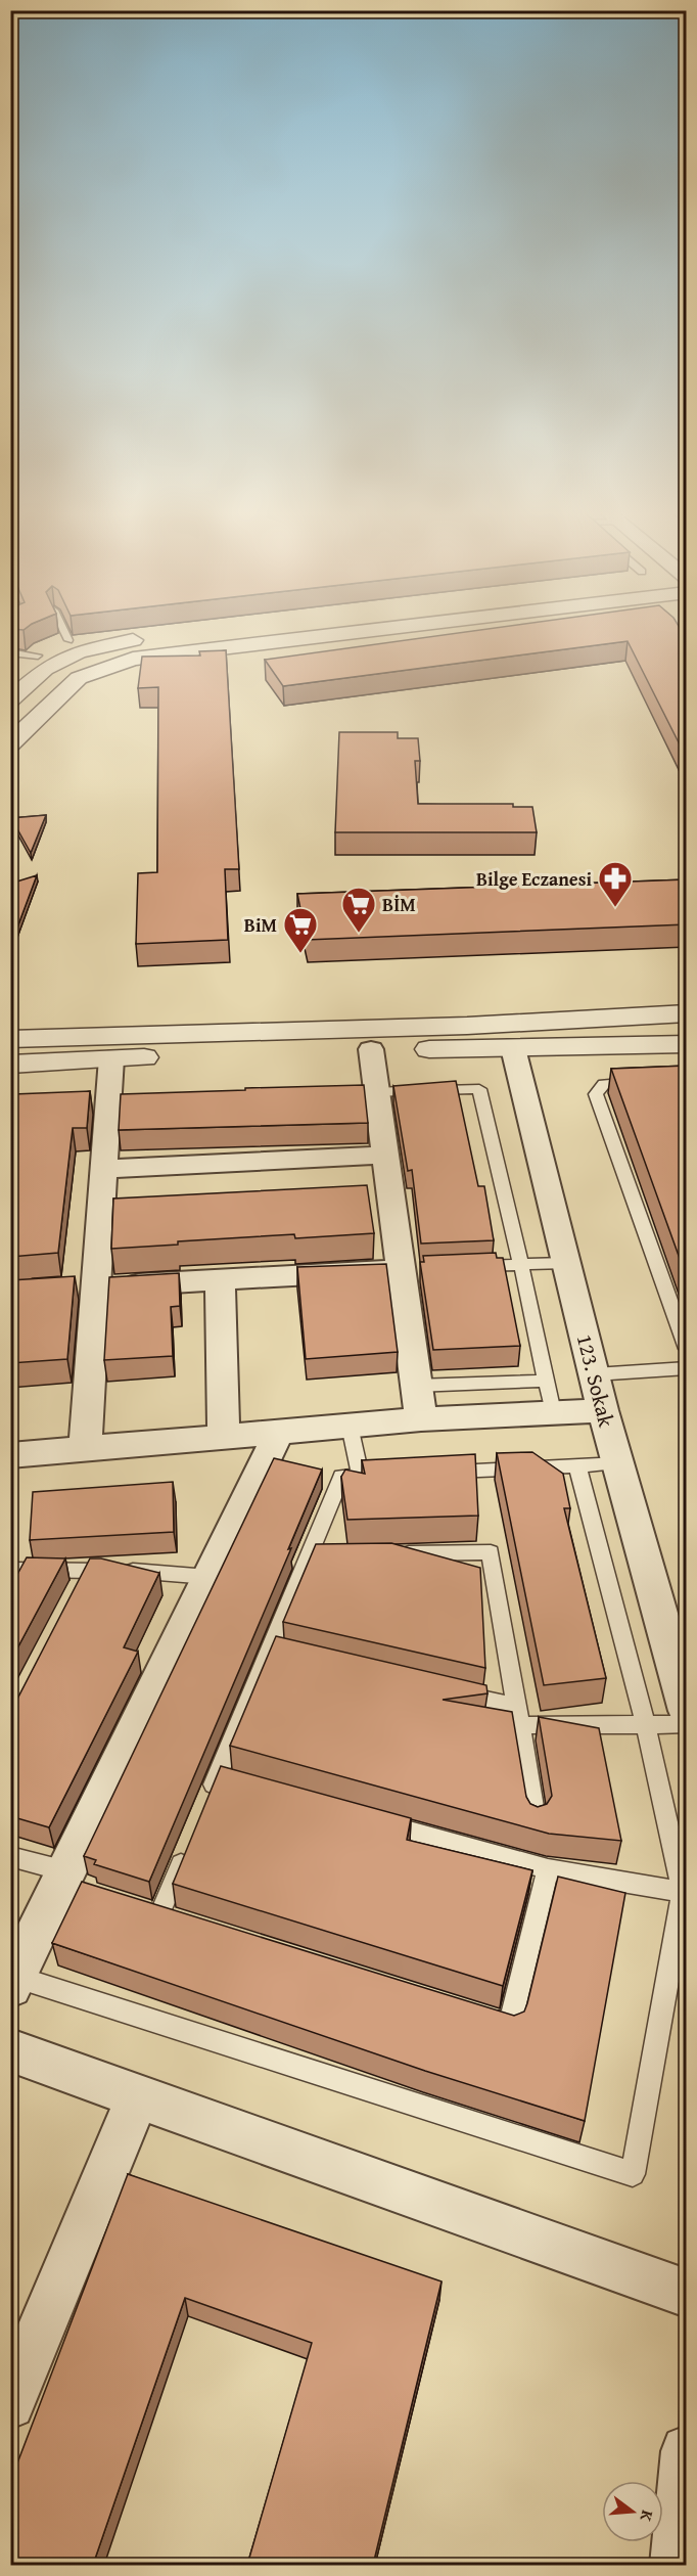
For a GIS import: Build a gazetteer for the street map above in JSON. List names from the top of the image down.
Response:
{
  "streets": {
    "street": ["123. Sokak"]
  },
  "places": {
    "pharmacy": ["Bilge Eczanesi"],
    "supermarket": ["BİM", "BiM"]
  },
  "north": "right"
}
